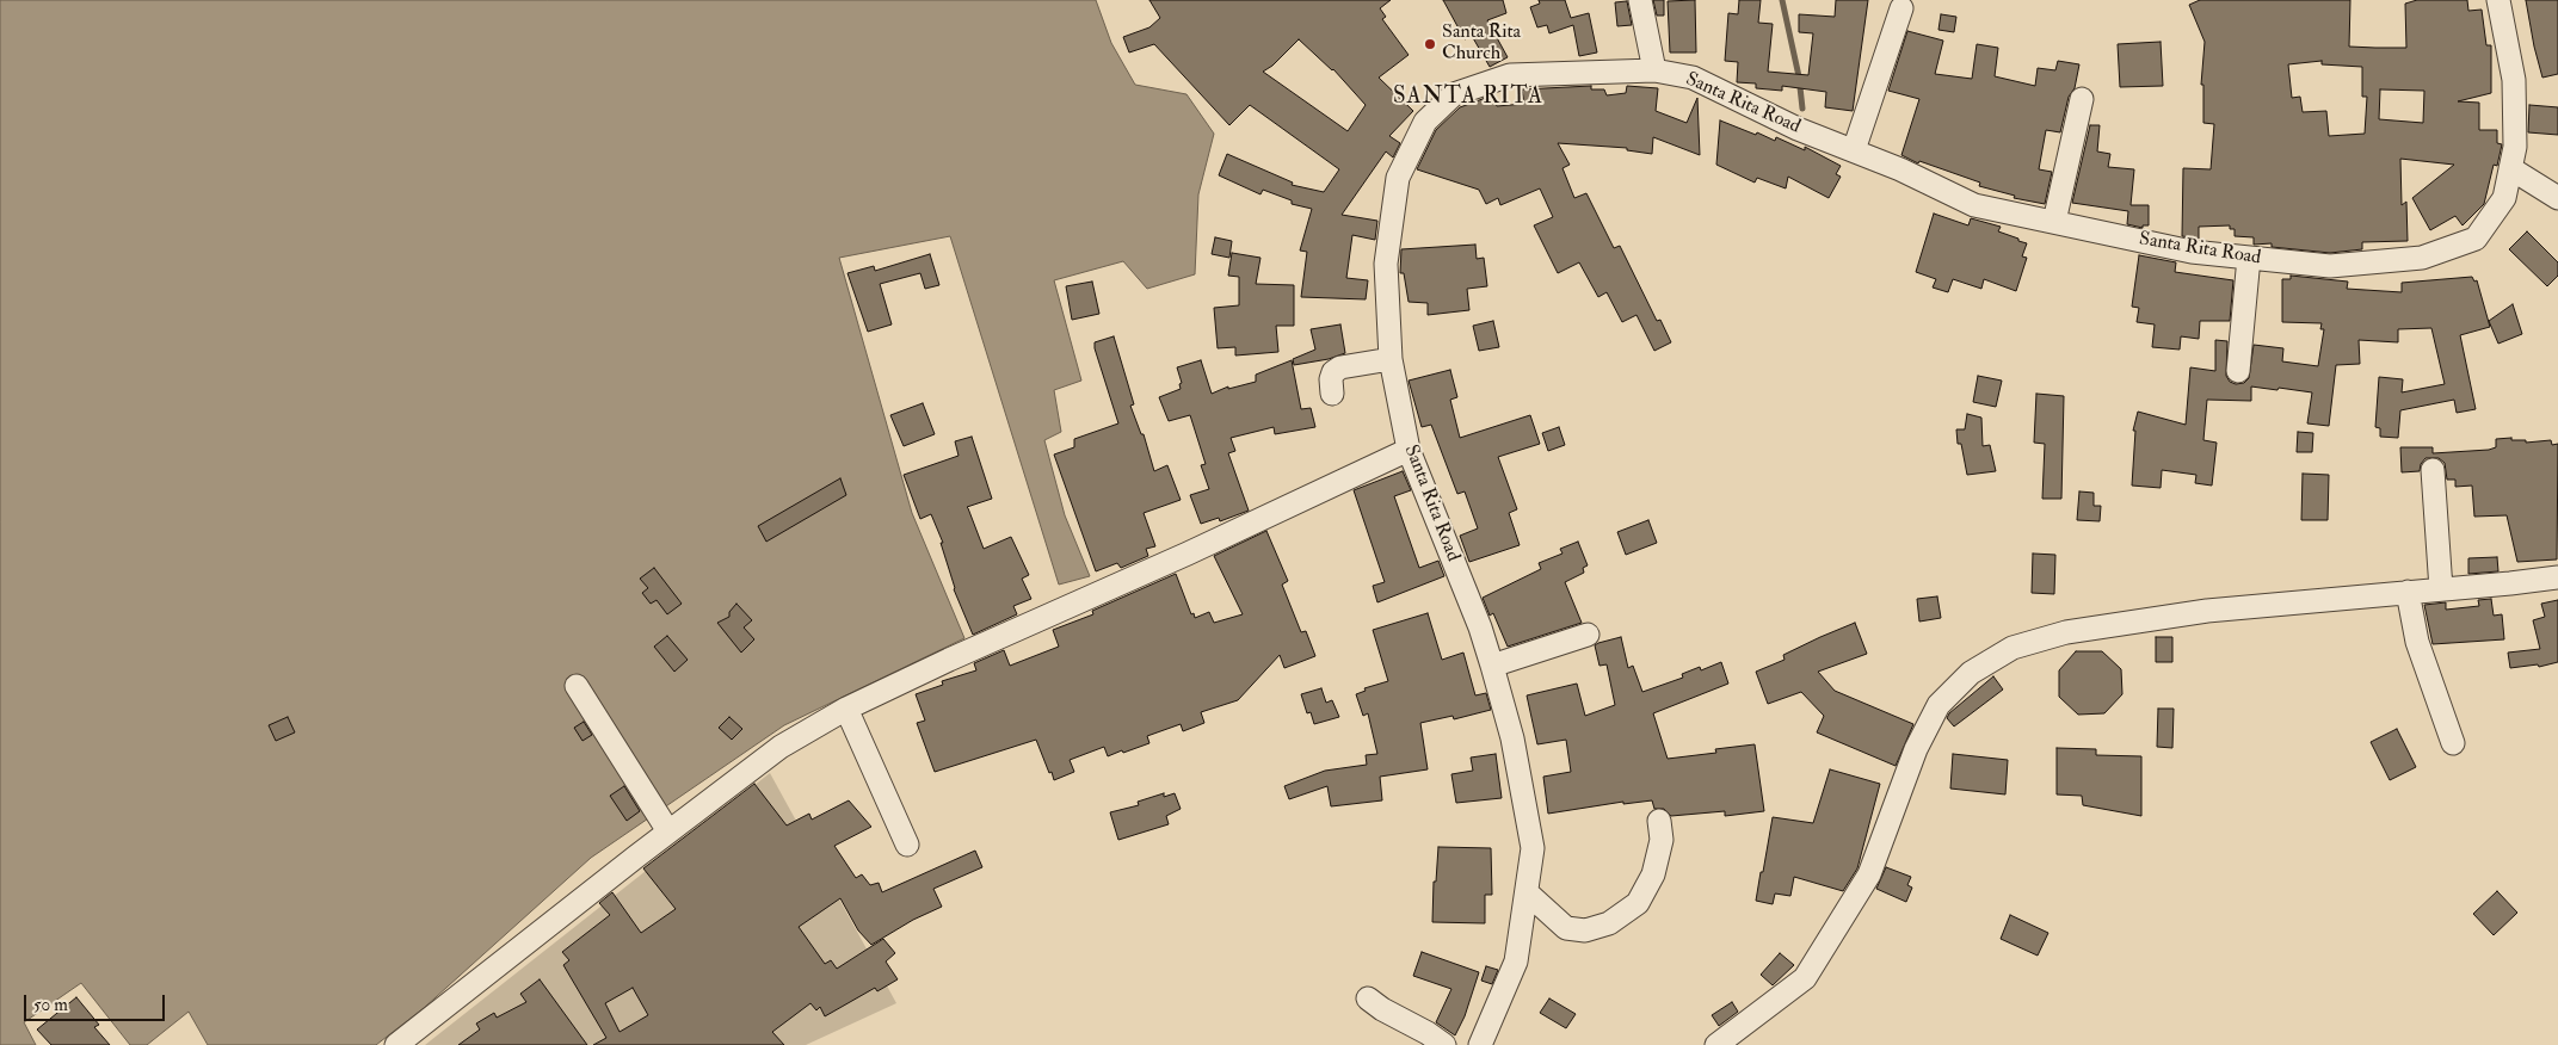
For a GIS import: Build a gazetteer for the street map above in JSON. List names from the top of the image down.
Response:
{
  "streets": {
    "street": ["Santa Rita Road"]
  },
  "districts": ["SANTA RITA"],
  "places": ["Santa Rita Church"],
  "scale_bar": "50 m"
}
